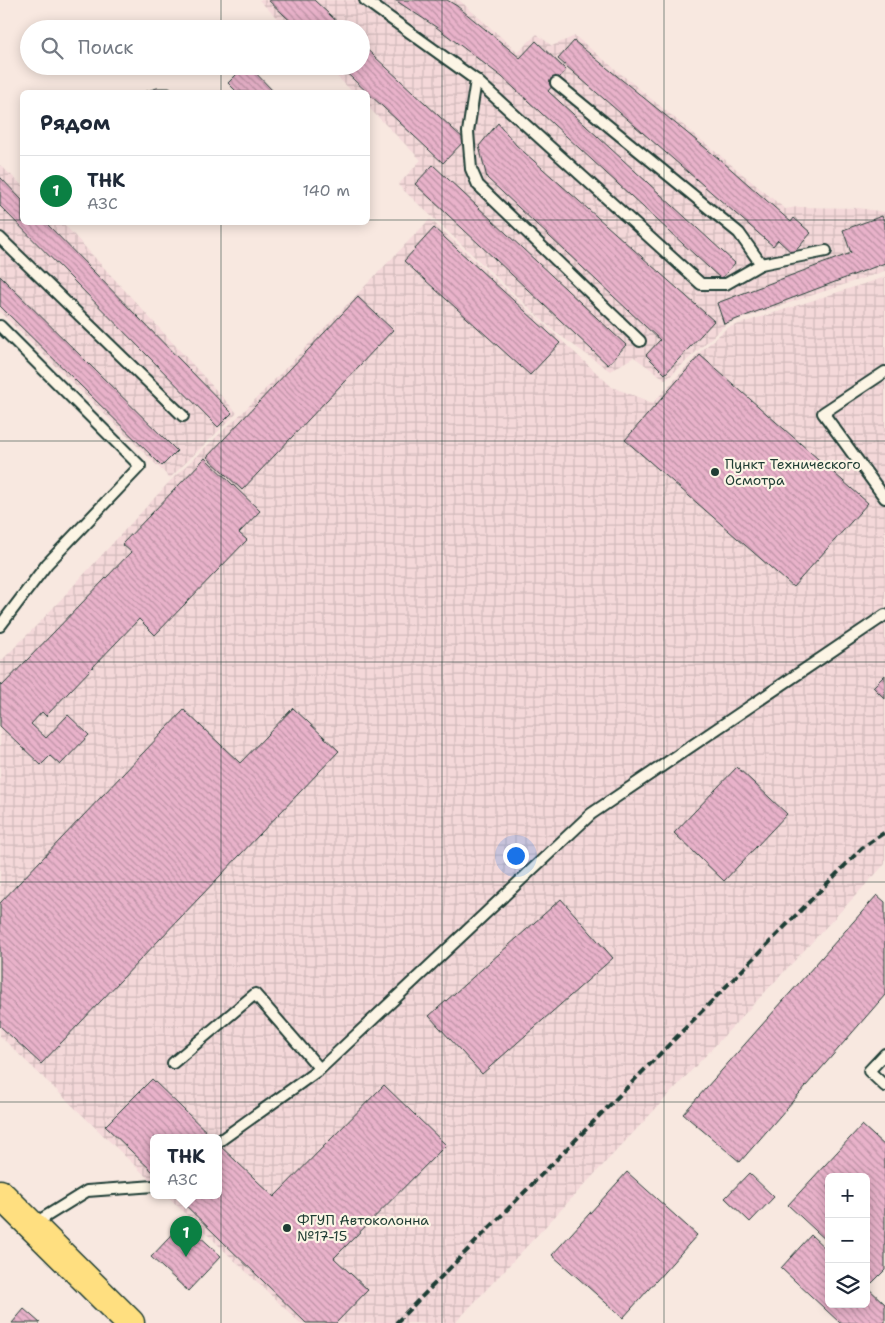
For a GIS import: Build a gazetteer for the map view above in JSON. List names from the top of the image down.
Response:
{
  "places": ["Пункт Технического Осмотра", "ФГУП Автоколонна №17-15"],
  "page": {
    "search": "Поиск",
    "heading": "Рядом",
    "list": [
      {
        "mark": "1",
        "name": "ТНК",
        "note": "АЗС",
        "value": "140 m"
      }
    ],
    "popup": ["ТНК", "АЗС"],
    "map_buttons": ["+", "−"],
    "pins": "1"
  }
}
